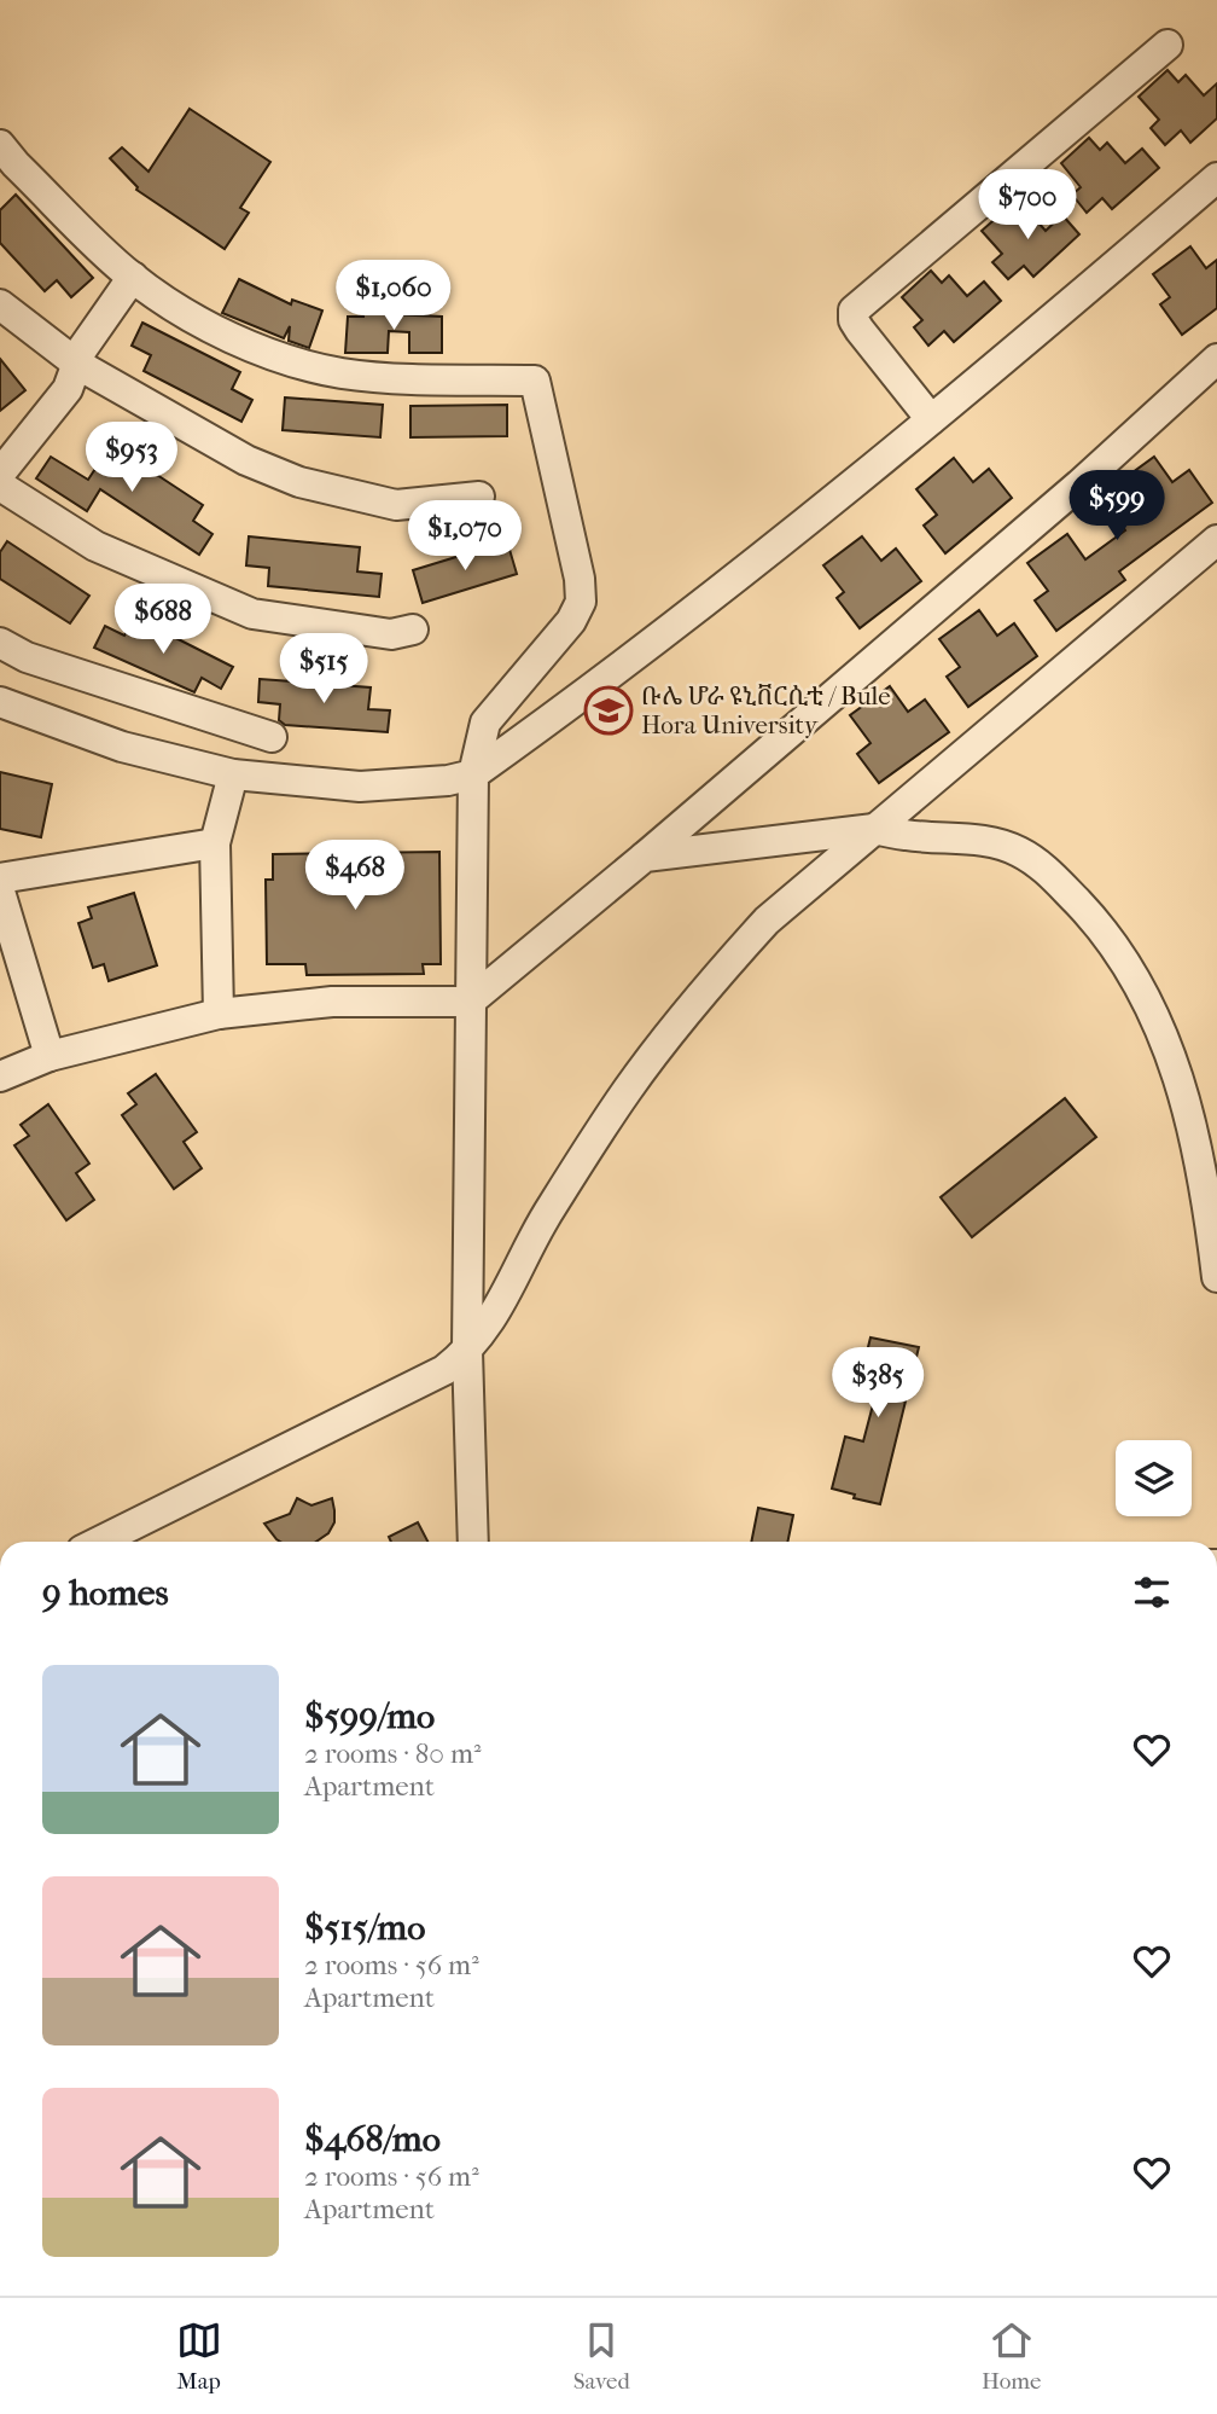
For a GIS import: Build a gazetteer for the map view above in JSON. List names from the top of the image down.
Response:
{
  "places": {
    "school or university": ["ቡሌ ሆራ ዩኒቨርሲቲ / Bule Hora University"]
  },
  "page": {
    "price": [
      "$700",
      "$1,060",
      "$953",
      "$599",
      "$1,070",
      "$688",
      "$515",
      "$468",
      "$385"
    ],
    "heading": "9 homes",
    "list": [
      {
        "name": "$599/mo",
        "note": "2 rooms · 80 m² · Apartment"
      },
      {
        "name": "$515/mo",
        "note": "2 rooms · 56 m² · Apartment"
      },
      {
        "name": "$468/mo",
        "note": "2 rooms · 56 m² · Apartment"
      }
    ],
    "tabs": ["Map", "Saved", "Home"]
  }
}
